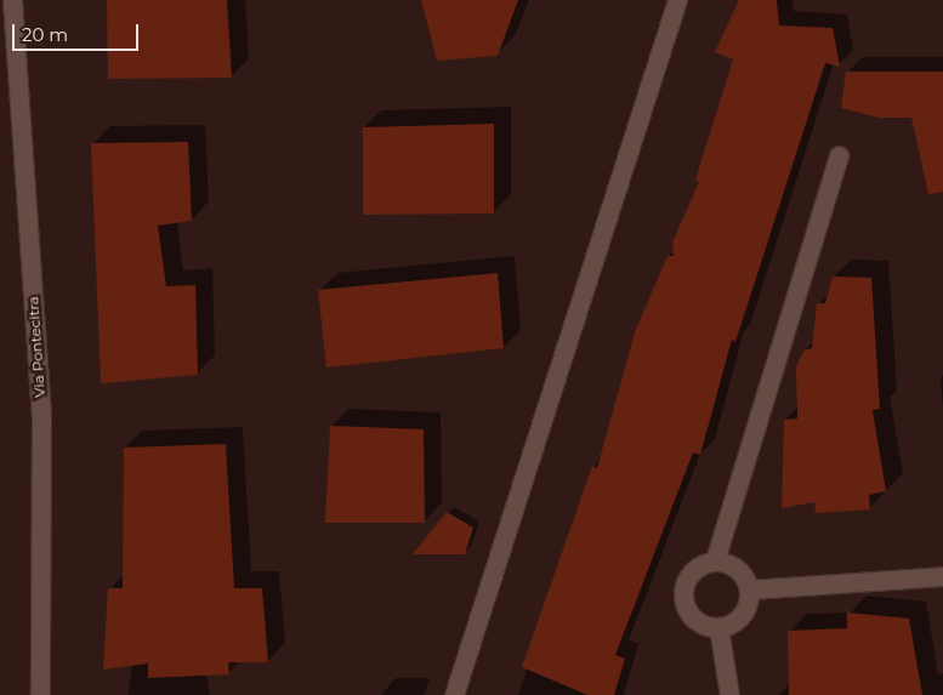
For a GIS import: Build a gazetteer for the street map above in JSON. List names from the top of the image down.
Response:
{
  "streets": {
    "street": ["Via Pontecitra"]
  },
  "scale_bar": "20 m"
}
